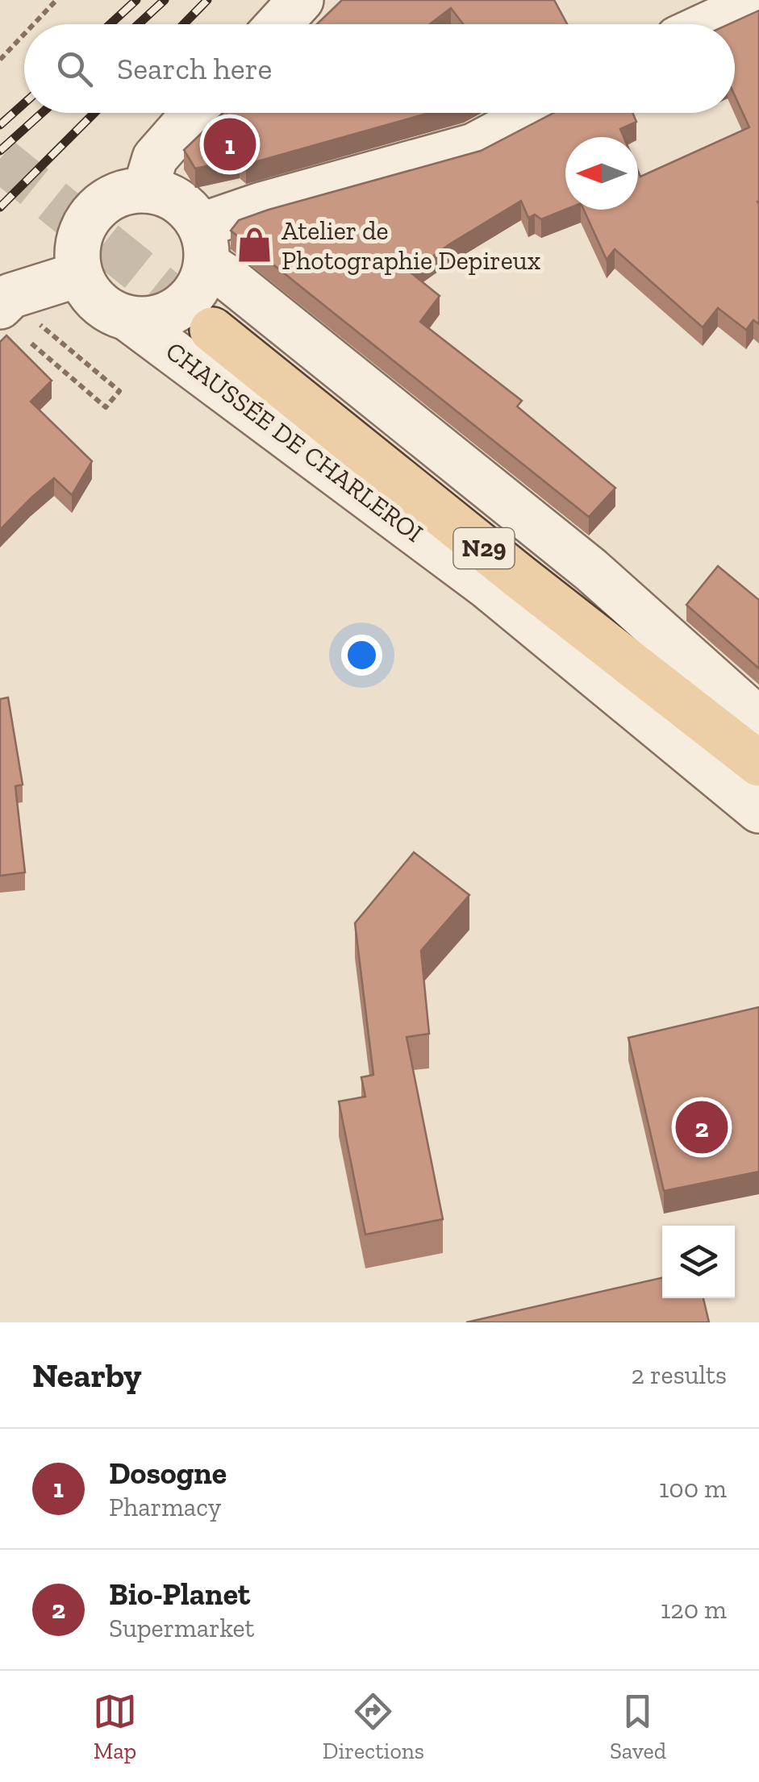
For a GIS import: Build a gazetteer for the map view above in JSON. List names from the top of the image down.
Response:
{
  "streets": {
    "main road": ["CHAUSSÉE DE CHARLEROI", "N29"]
  },
  "crossings": [
    ["CHAUSSÉE DE CHARLEROI", "N29"]
  ],
  "places": {
    "shop": ["Atelier de Photographie Depireux"]
  },
  "north": "left",
  "page": {
    "search": "Search here",
    "pins": ["1", "2"],
    "heading": ["Nearby", "2 results"],
    "list": [
      {
        "mark": "1",
        "name": "Dosogne",
        "note": "Pharmacy",
        "value": "100 m"
      },
      {
        "mark": "2",
        "name": "Bio-Planet",
        "note": "Supermarket",
        "value": "120 m"
      }
    ],
    "nav": ["Map", "Directions", "Saved"]
  }
}
